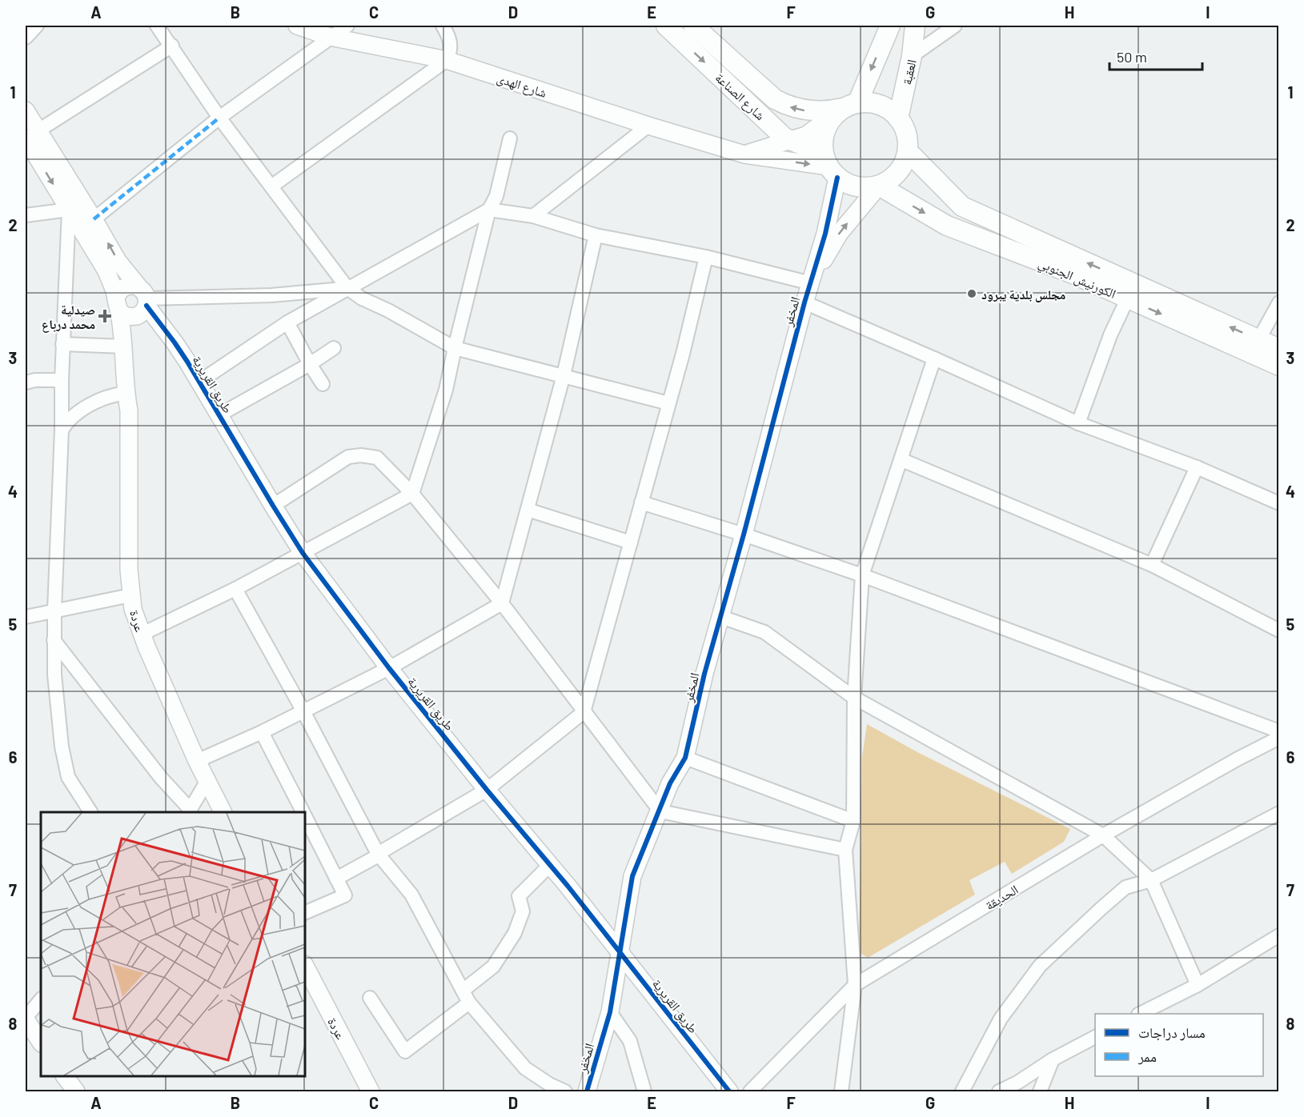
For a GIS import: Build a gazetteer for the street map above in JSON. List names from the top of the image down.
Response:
{
  "streets": {
    "main road": ["العقبة", "شارع الصناعة", "الكورنيش الجنوبي"],
    "street": [
      "شارع الهدى",
      "المخفر",
      "طريق القريرية",
      "عردة",
      "الحديقة"
    ]
  },
  "crossings": [
    ["العقبة", "شارع الهدى"],
    ["العقبة", "شارع الصناعة"],
    ["العقبة", "الكورنيش الجنوبي"],
    ["شارع الهدى", "شارع الصناعة"],
    ["شارع الهدى", "الكورنيش الجنوبي"],
    ["شارع الصناعة", "الكورنيش الجنوبي"],
    ["المخفر", "طريق القريرية"]
  ],
  "places": {
    "other": ["مجلس بلدية يبرود"],
    "health": ["صيدلية محمد درباع"]
  },
  "legend": ["مسار دراجات", "ممر"],
  "scale_bar": "50 m",
  "grid": {
    "columns": [
      "A",
      "B",
      "C",
      "D",
      "E",
      "F",
      "G",
      "H",
      "I"
    ],
    "rows": [
      "1",
      "2",
      "3",
      "4",
      "5",
      "6",
      "7",
      "8"
    ]
  }
}
